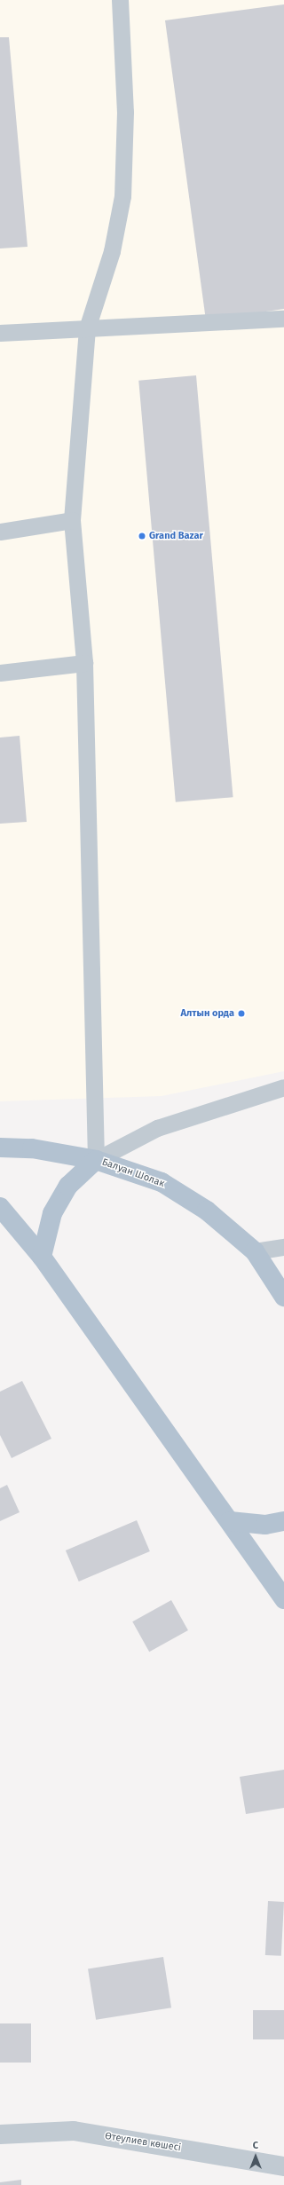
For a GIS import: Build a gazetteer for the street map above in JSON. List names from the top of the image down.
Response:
{
  "streets": {
    "main road": ["Балуан Шолак"],
    "street": ["Өтеулиев көшесі"]
  },
  "places": ["Grand Bazar", "Алтын орда"],
  "north": "top"
}
